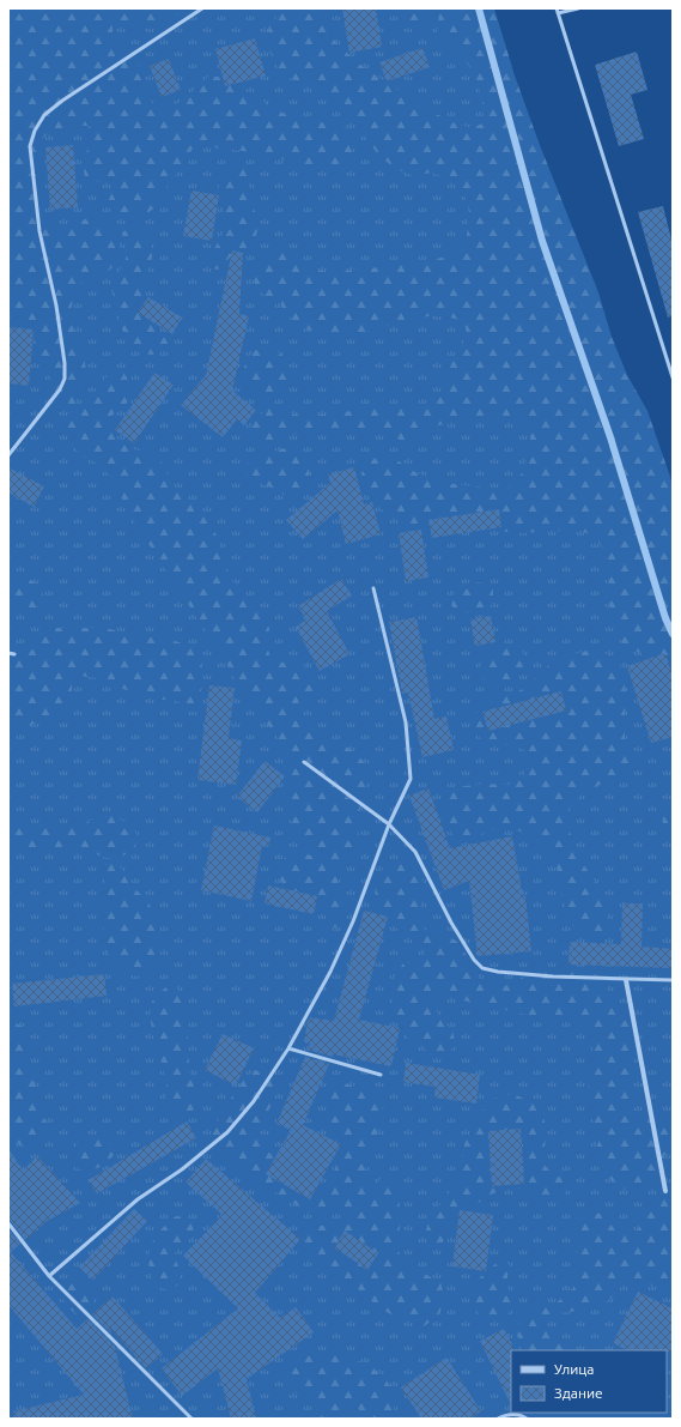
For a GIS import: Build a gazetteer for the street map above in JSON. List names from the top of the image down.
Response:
{
  "legend": ["Улица", "Здание"]
}
